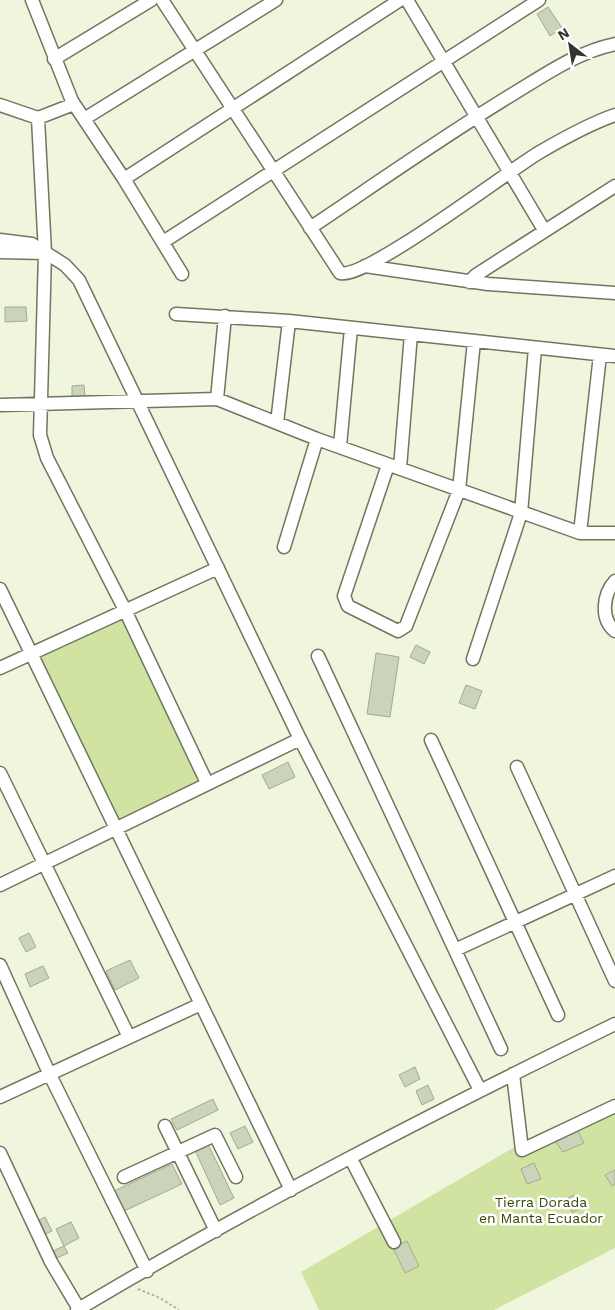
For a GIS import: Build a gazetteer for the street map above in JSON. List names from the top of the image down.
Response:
{
  "parks": ["Tierra Dorada en Manta Ecuador"],
  "north": "top left"
}
